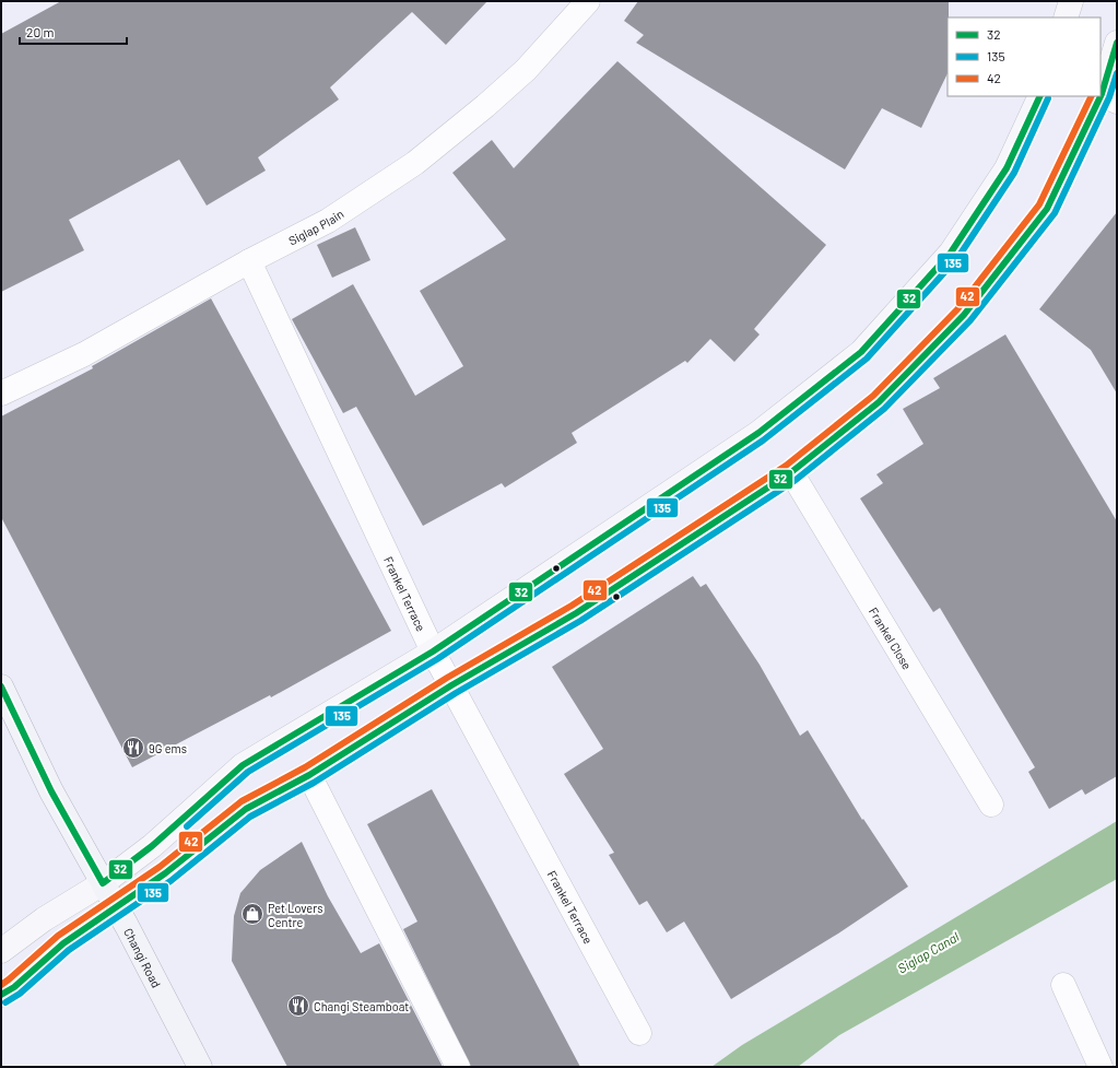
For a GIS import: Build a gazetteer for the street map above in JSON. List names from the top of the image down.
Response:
{
  "streets": {
    "main road": ["Changi Road"],
    "street": ["Siglap Plain", "Frankel Terrace", "Frankel Close"]
  },
  "crossings": [
    ["Siglap Plain", "Frankel Terrace"]
  ],
  "water": ["Siglap Canal"],
  "places": {
    "restaurant": ["9G ems", "Changi Steamboat"],
    "shop": ["Pet Lovers Centre"]
  },
  "lines": ["transit line 32", "transit line 135", "transit line 42"],
  "legend": ["32", "135", "42"],
  "scale_bar": "20 m"
}
